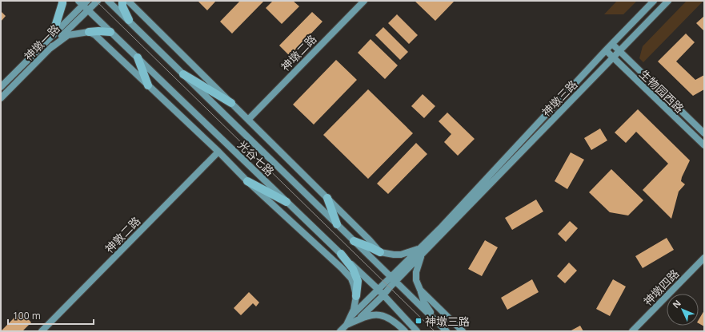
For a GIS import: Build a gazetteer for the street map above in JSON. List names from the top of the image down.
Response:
{
  "streets": {
    "street": [
      "神墩一路",
      "神墩二路",
      "生物园西路",
      "神墩三路",
      "光谷七路",
      "神敦二路",
      "神墩四路"
    ]
  },
  "crossings": [
    ["神墩一路", "光谷七路"],
    ["生物园西路", "神墩三路"],
    ["神墩三路", "光谷七路"]
  ],
  "places": {
    "transit": ["神墩三路"]
  },
  "scale_bar": "100 m",
  "north": "top left"
}
